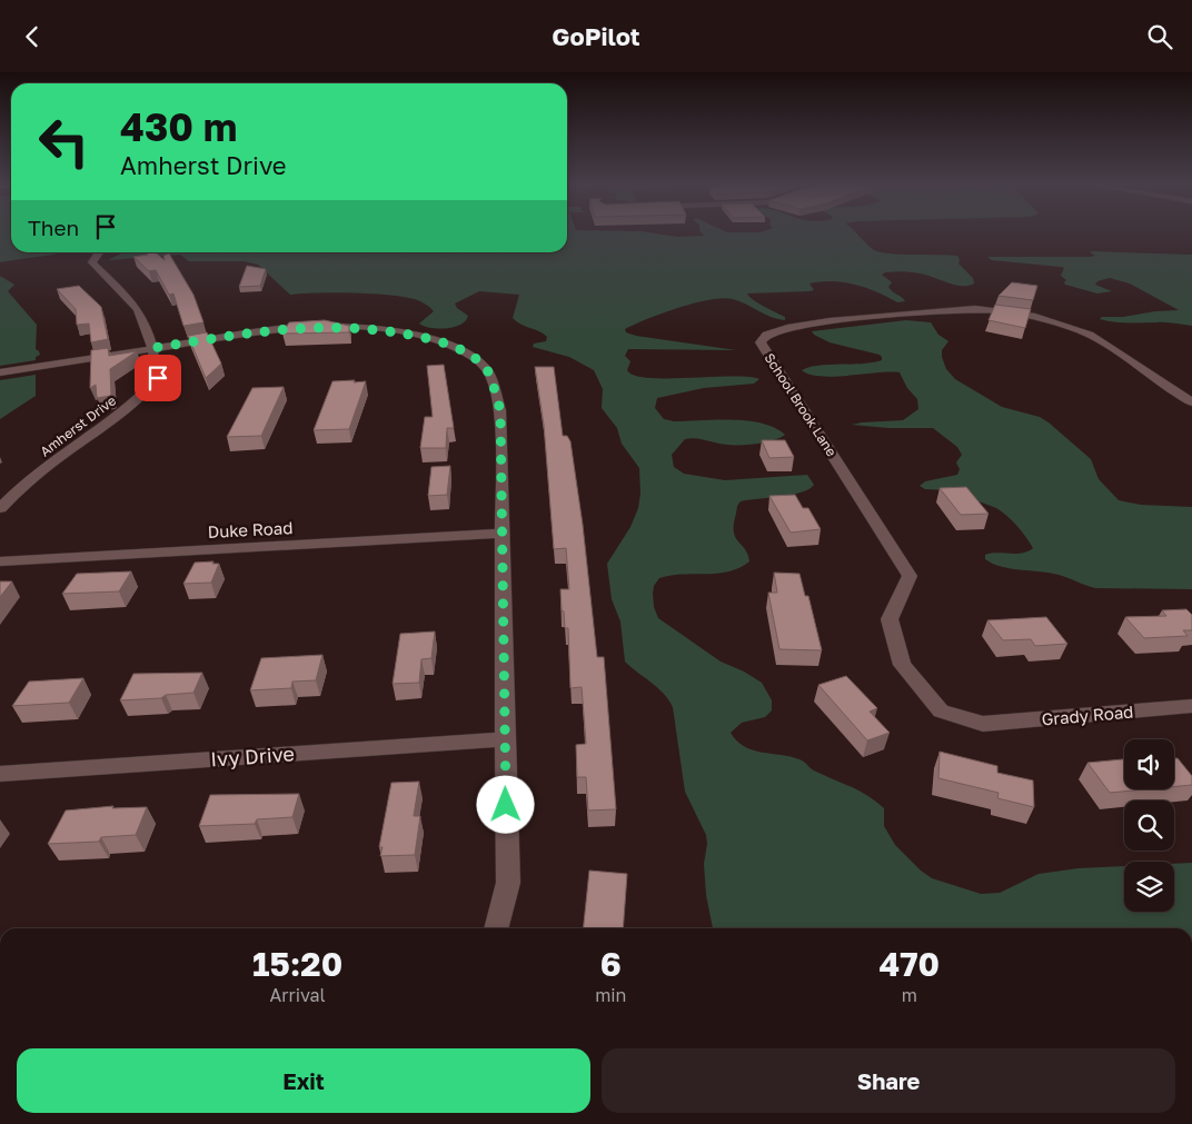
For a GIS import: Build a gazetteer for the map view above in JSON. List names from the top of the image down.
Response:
{
  "streets": {
    "street": [
      "School Brook Lane",
      "Amherst Drive",
      "Duke Road",
      "Grady Road",
      "Ivy Drive"
    ]
  },
  "crossings": [
    ["School Brook Lane", "Grady Road"]
  ],
  "page": {
    "header": "GoPilot",
    "turn": ["430 m", "Amherst Drive"],
    "then": "Then",
    "eta": [
      "15:20",
      "Arrival",
      "6",
      "min",
      "470",
      "m"
    ],
    "buttons": ["Exit", "Share"]
  }
}
